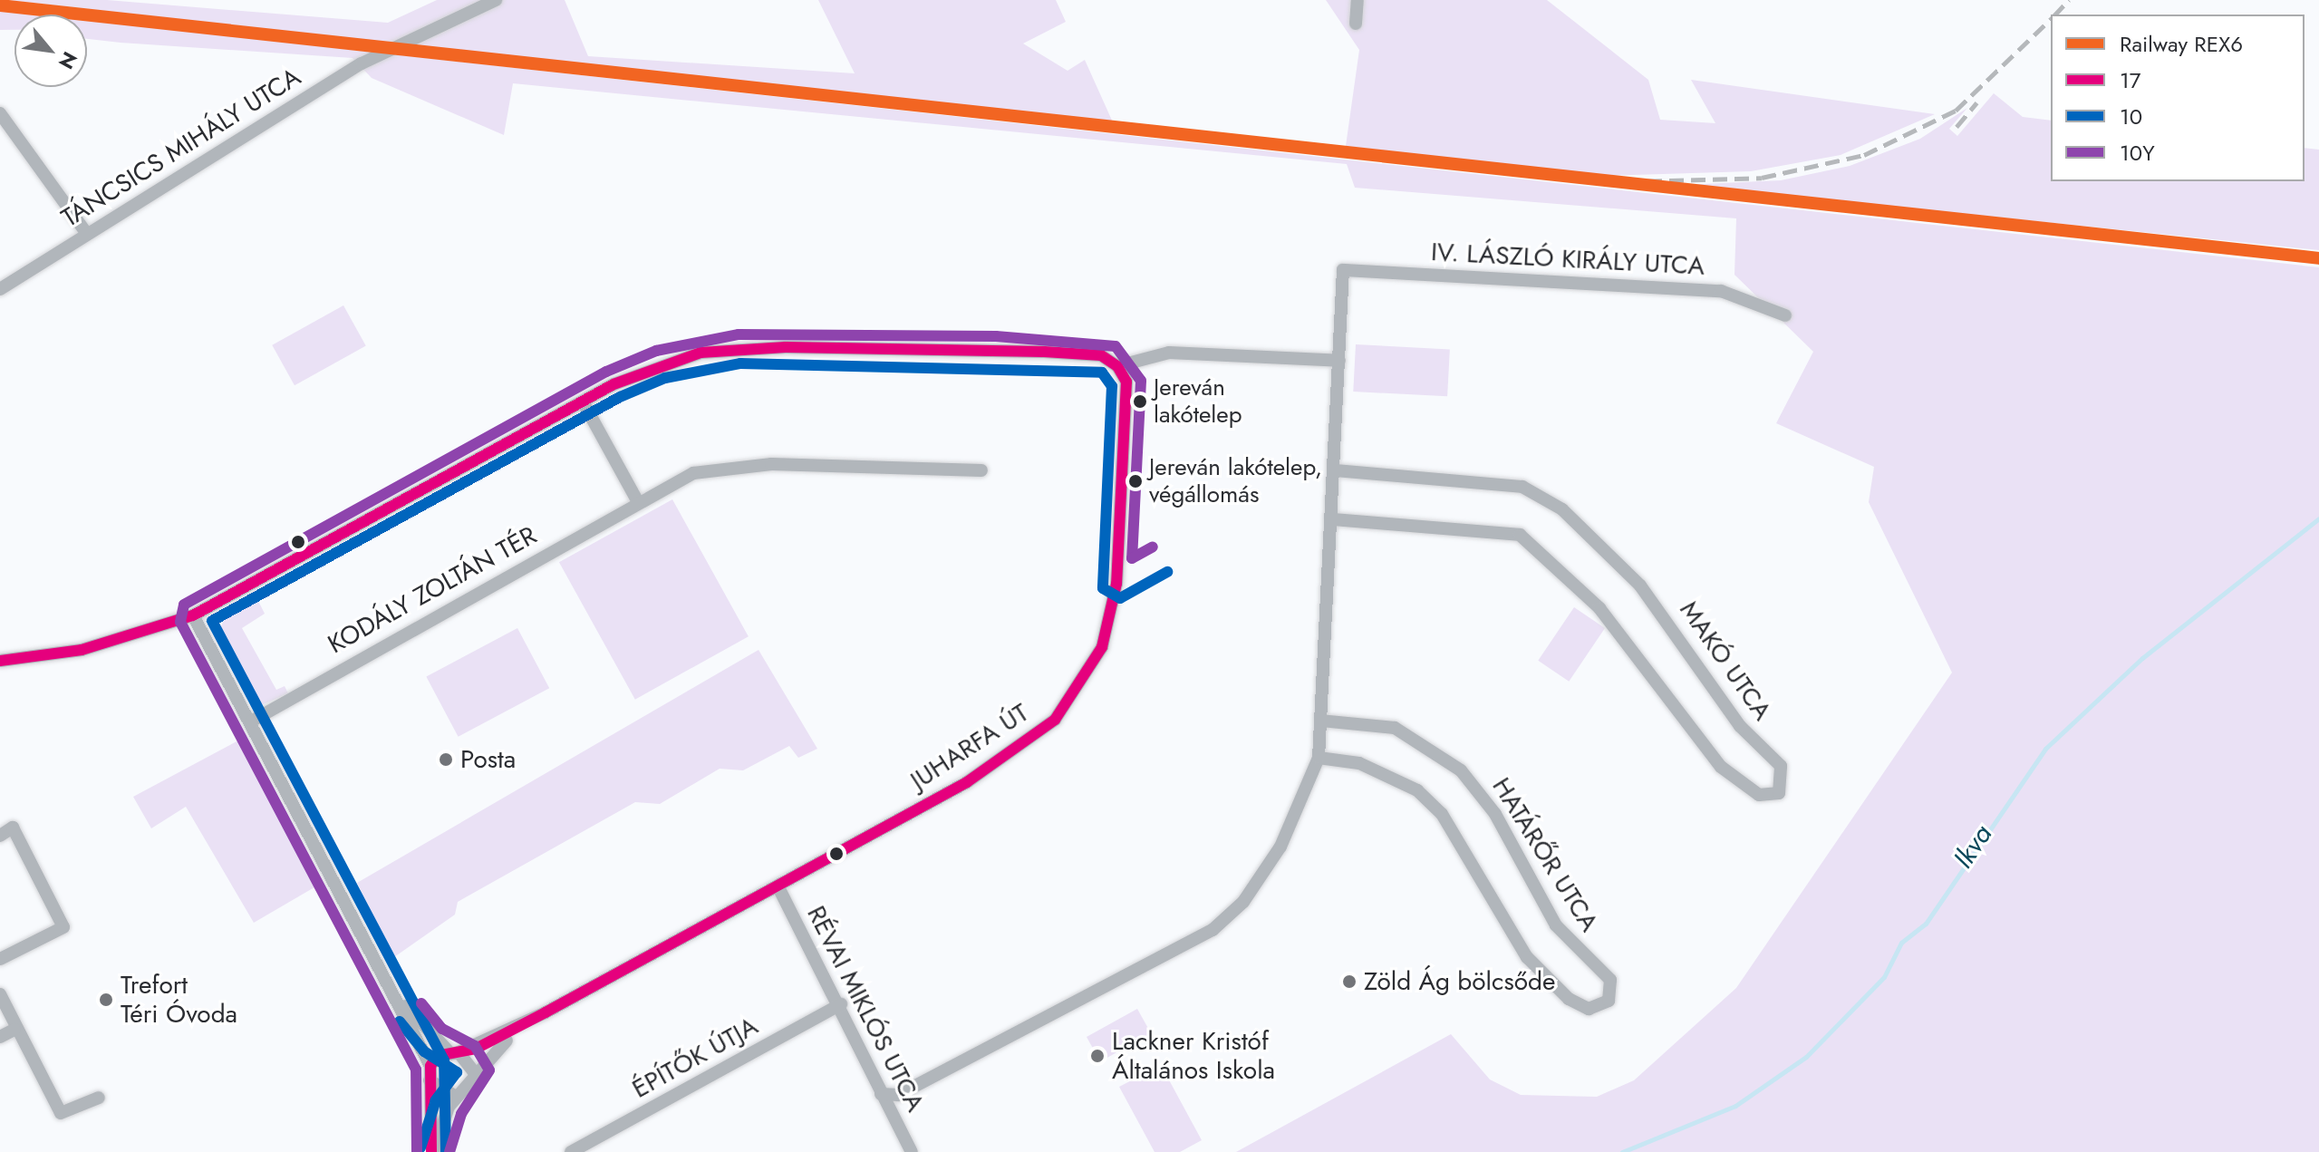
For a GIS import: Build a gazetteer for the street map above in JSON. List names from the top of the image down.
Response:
{
  "streets": {
    "street": [
      "TÁNCSICS MIHÁLY UTCA",
      "IV. LÁSZLÓ KIRÁLY UTCA",
      "KODÁLY ZOLTÁN TÉR",
      "MAKÓ UTCA",
      "JUHARFA ÚT",
      "HATÁRŐR UTCA",
      "RÉVAI MIKLÓS UTCA",
      "ÉPÍTŐK ÚTJA"
    ]
  },
  "crossings": [
    ["JUHARFA ÚT", "RÉVAI MIKLÓS UTCA"],
    ["RÉVAI MIKLÓS UTCA", "ÉPÍTŐK ÚTJA"]
  ],
  "water": ["Ikva"],
  "places": [
    "Jereván lakótelep",
    "Jereván lakótelep, végállomás",
    "Posta",
    "Zöld Ág bölcsőde",
    "Trefort Téri Óvoda",
    "Lackner Kristóf Általános Iskola"
  ],
  "lines": [
    "rail line REX6",
    "transit line 10Y",
    "transit line 17",
    "transit line 10"
  ],
  "legend": [
    "Railway REX6",
    "17",
    "10",
    "10Y"
  ],
  "north": "bottom right"
}
